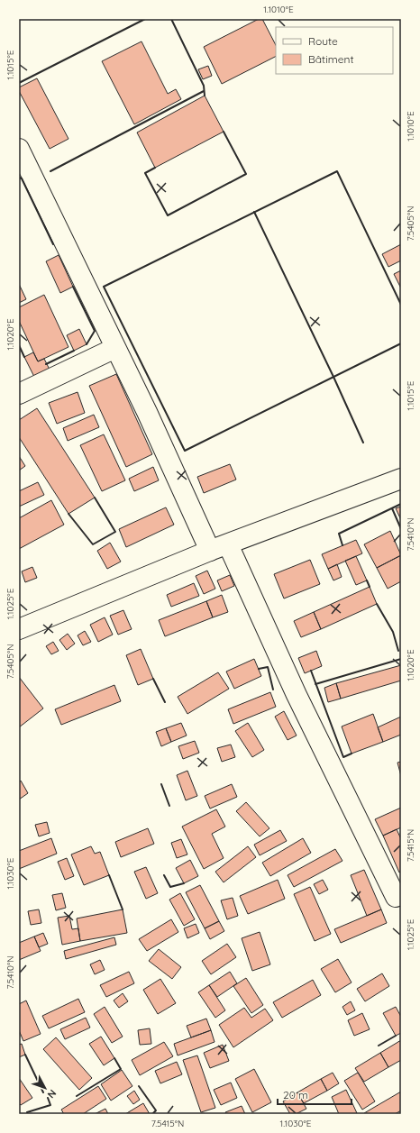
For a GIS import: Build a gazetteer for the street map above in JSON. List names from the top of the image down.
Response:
{
  "legend": ["Route", "Bâtiment"],
  "scale_bar": "20 m",
  "north": "bottom right",
  "coordinates": [
    "1.1010°E",
    "1.1015°E",
    "7.5405°N",
    "1.1020°E",
    "7.5410°N",
    "1.1025°E",
    "7.5415°N",
    "1.1030°E"
  ]
}
